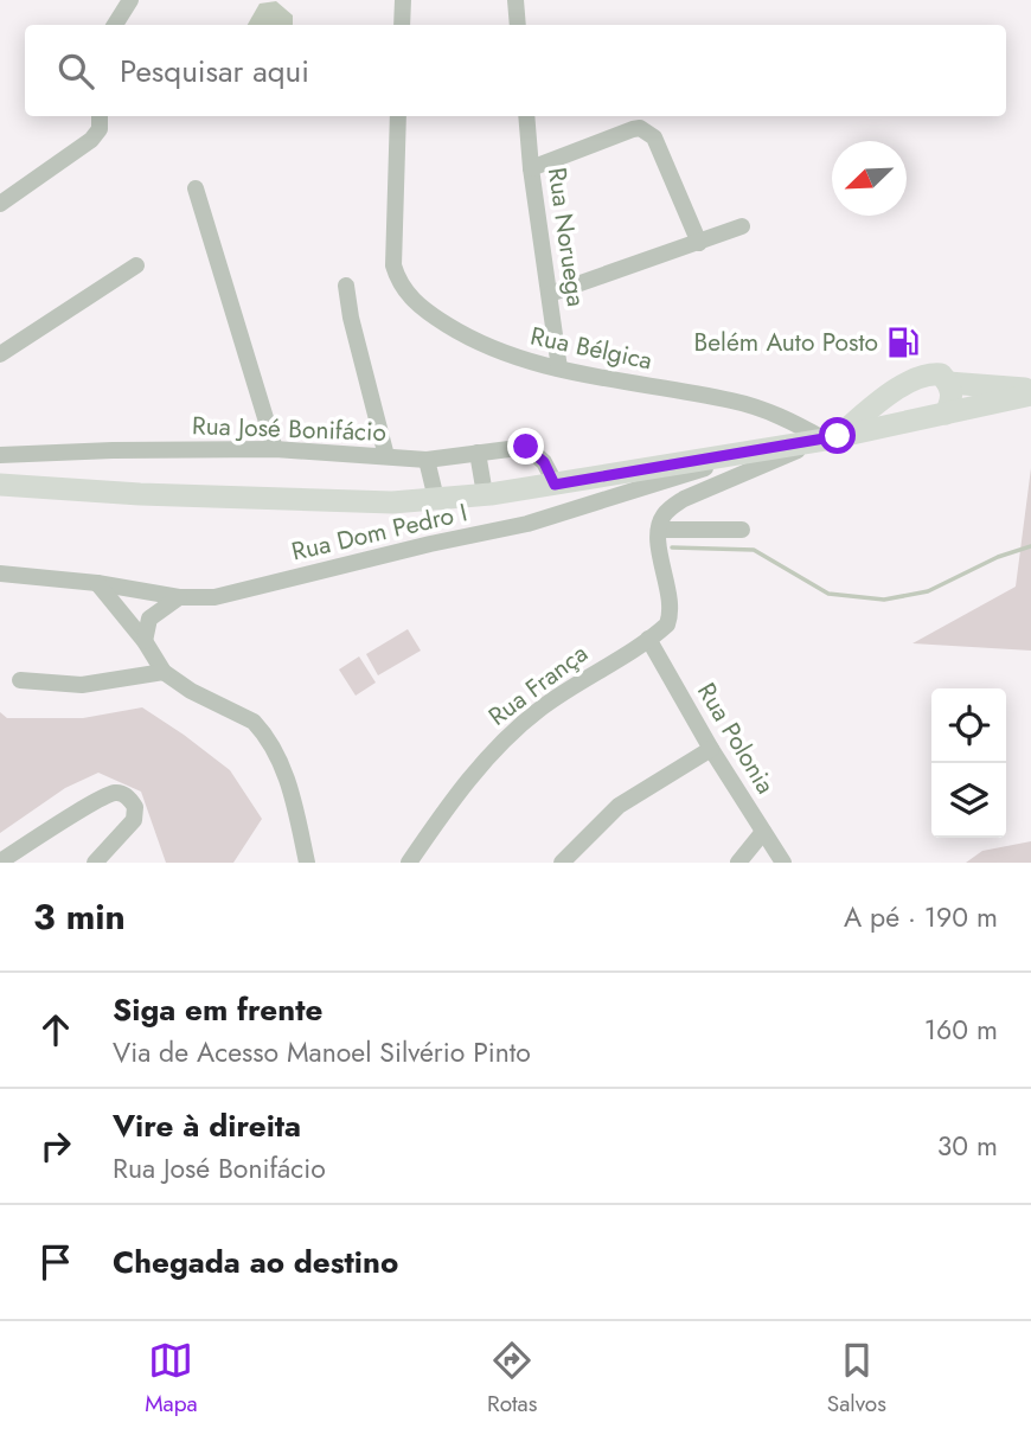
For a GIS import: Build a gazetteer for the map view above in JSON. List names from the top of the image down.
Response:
{
  "streets": {
    "street": [
      "Rua Noruega",
      "Rua Bélgica",
      "Rua José Bonifácio",
      "Rua Dom Pedro I",
      "Rua França",
      "Rua Polonia"
    ]
  },
  "crossings": [
    ["Rua Noruega", "Rua Bélgica"],
    ["Rua França", "Rua Polonia"]
  ],
  "places": {
    "fuel station": ["Belém Auto Posto"]
  },
  "north": "bottom left",
  "page": {
    "search": "Pesquisar aqui",
    "heading": ["3 min", "A pé · 190 m"],
    "list": [
      ["Siga em frente", "Via de Acesso Manoel Silvério Pinto", "160 m"],
      ["Vire à direita", "Rua José Bonifácio", "30 m"],
      "Chegada ao destino"
    ],
    "nav": ["Mapa", "Rotas", "Salvos"]
  }
}
